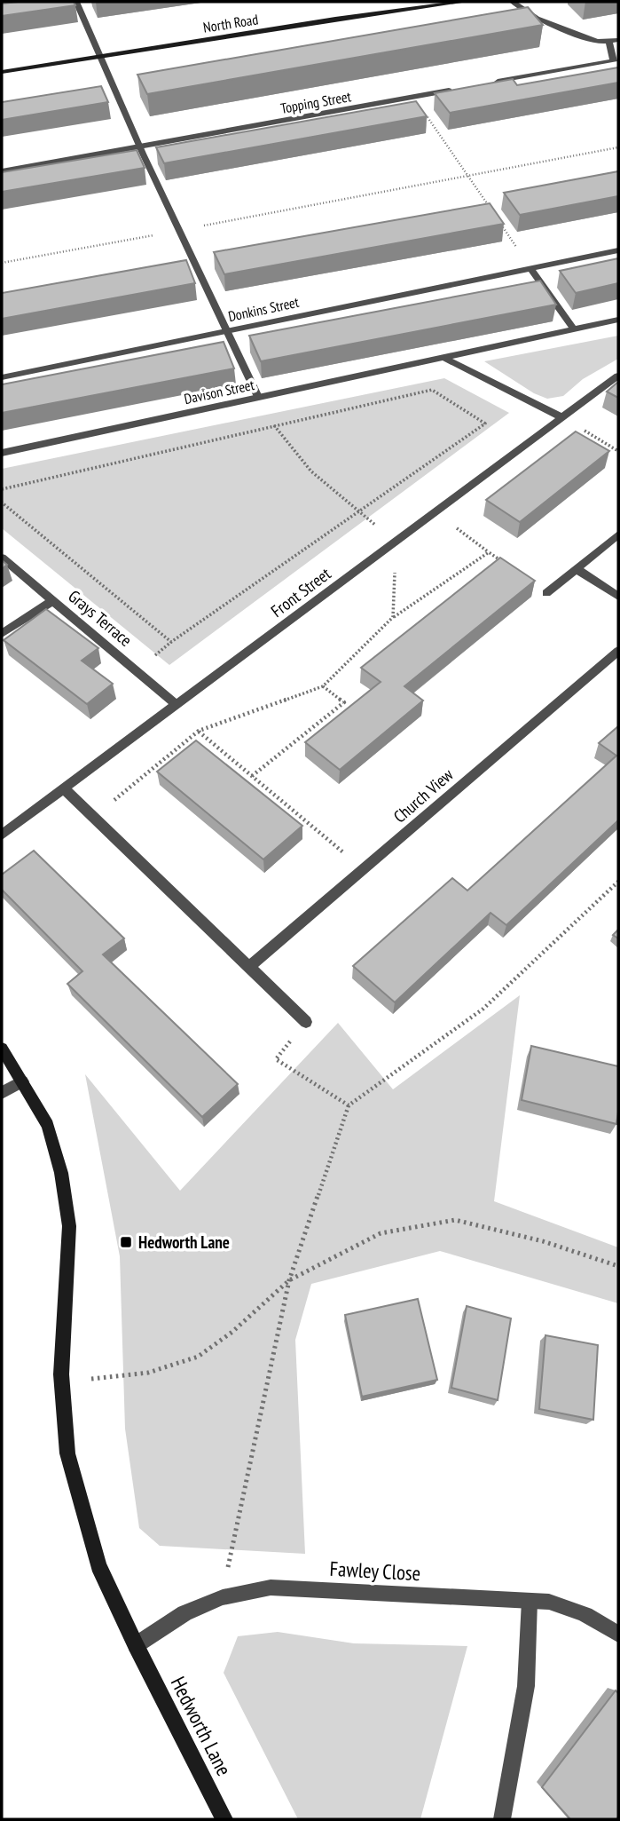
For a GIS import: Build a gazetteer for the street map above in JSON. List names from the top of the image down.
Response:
{
  "streets": {
    "street": [
      "North Road",
      "Topping Street",
      "Donkins Street",
      "Davison Street",
      "Front Street",
      "Grays Terrace",
      "Church View",
      "Fawley Close",
      "Hedworth Lane"
    ]
  },
  "crossings": [
    ["Front Street", "Grays Terrace"],
    ["Fawley Close", "Hedworth Lane"]
  ],
  "places": {
    "transit": ["Hedworth Lane"]
  }
}
